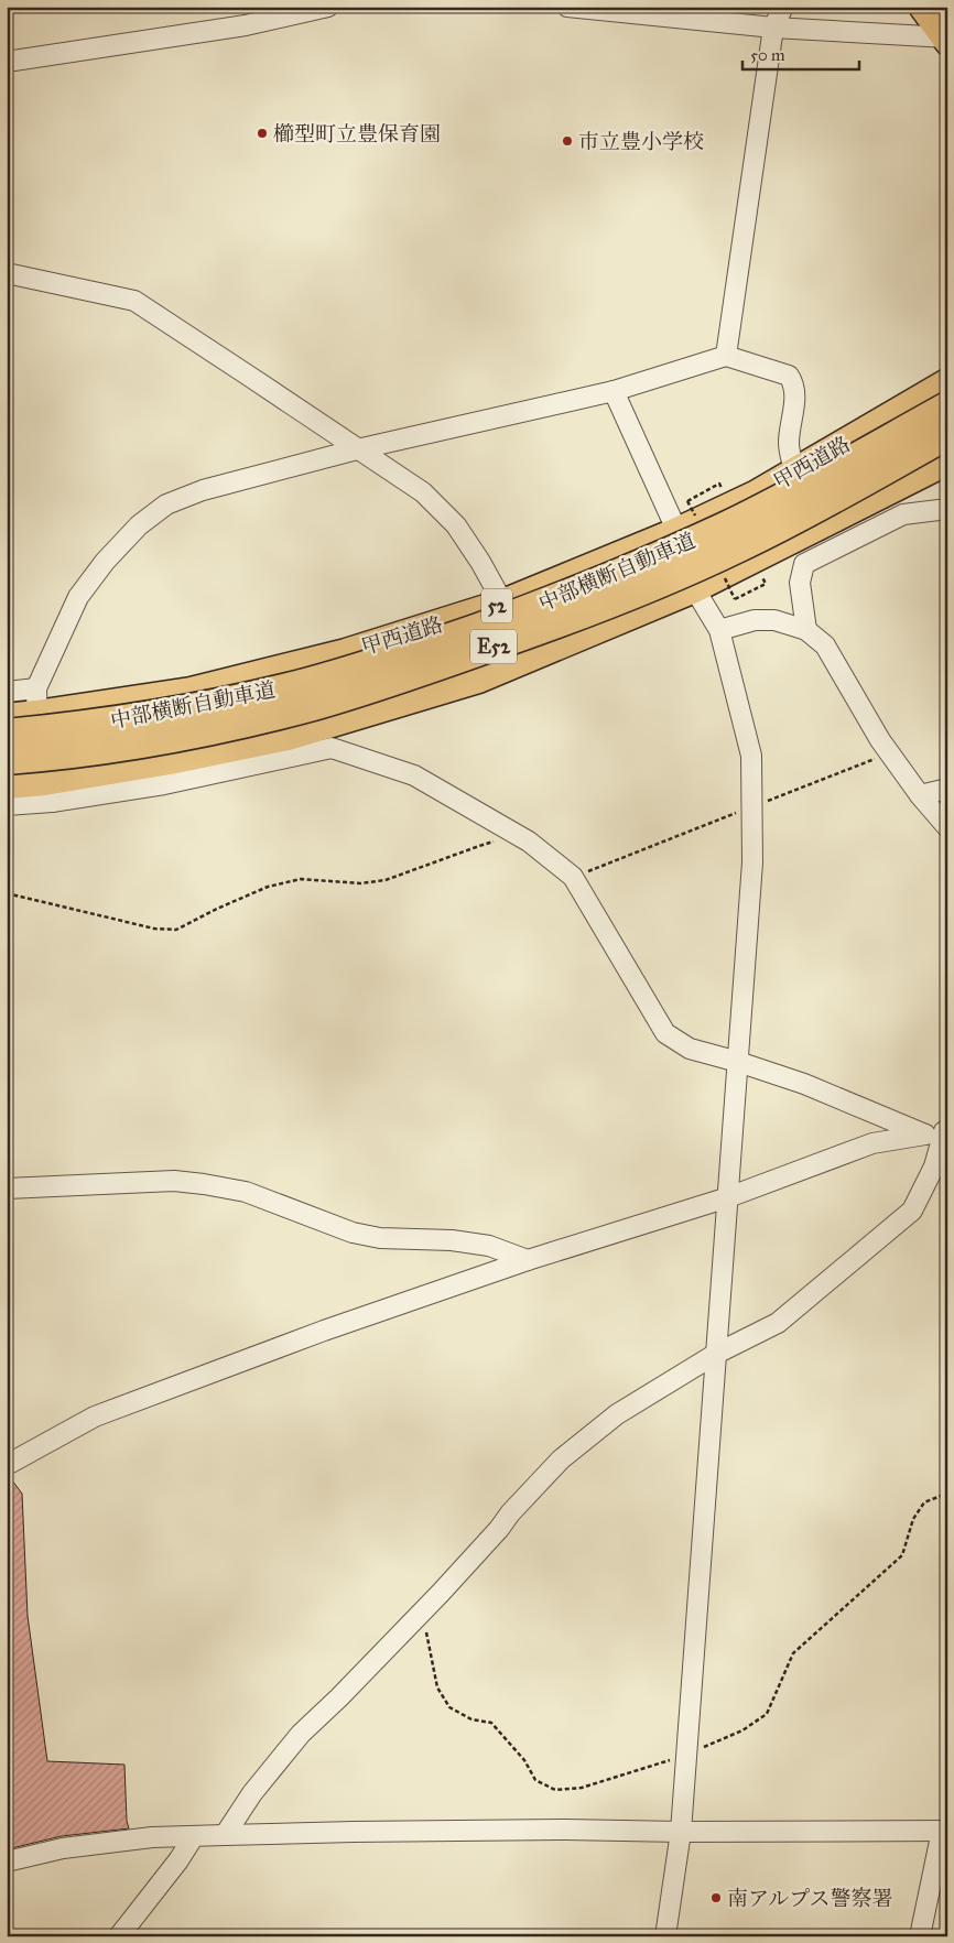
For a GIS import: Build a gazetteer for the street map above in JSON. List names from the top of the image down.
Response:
{
  "streets": {
    "highway": [
      "甲西道路",
      "中部横断自動車道",
      "52",
      "E52"
    ]
  },
  "places": ["櫛型町立豊保育園", "市立豊小学校", "南アルプス警察署"],
  "scale_bar": "50 m"
}
